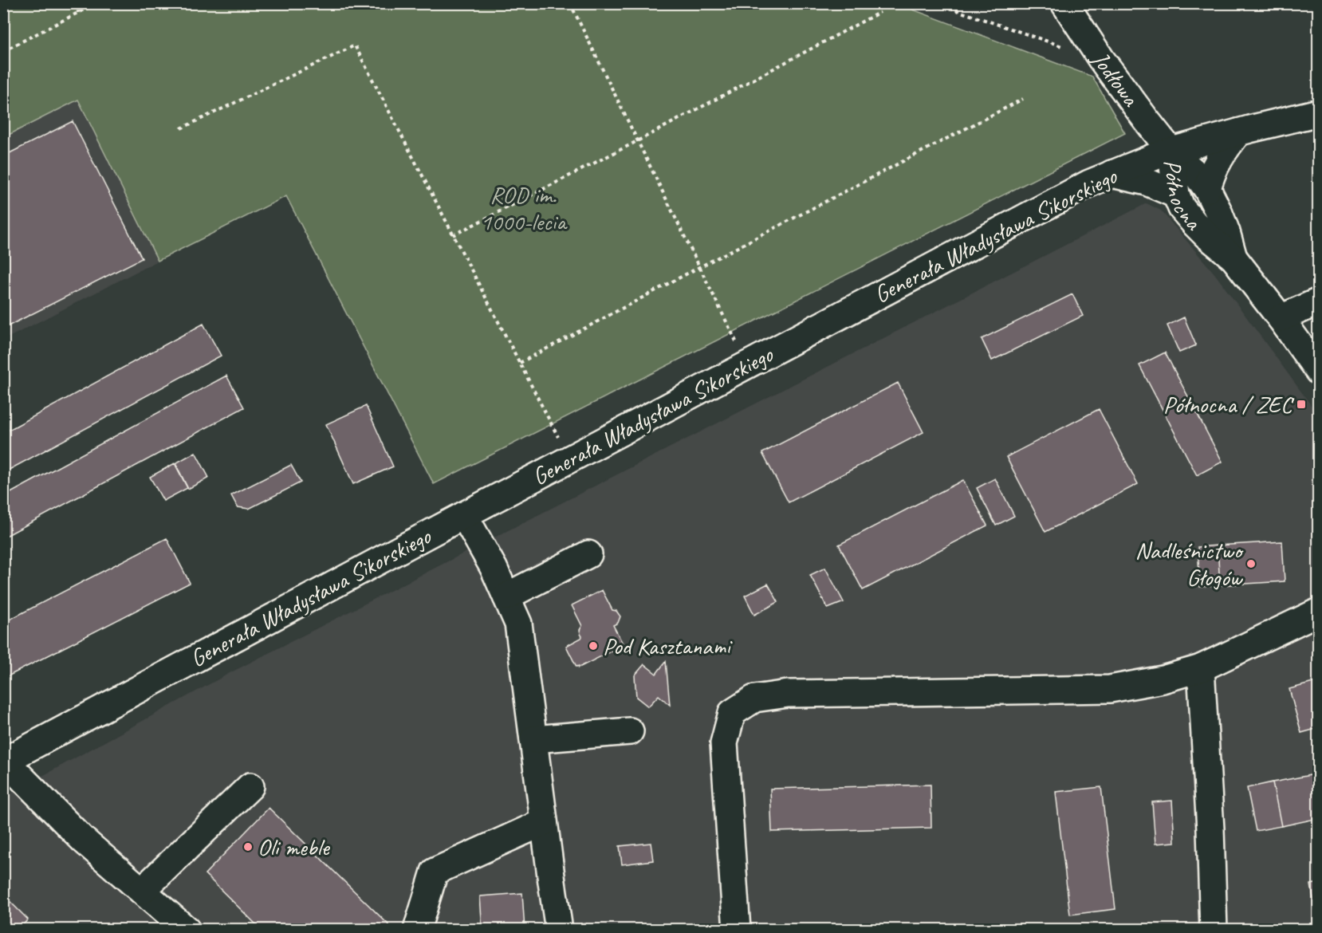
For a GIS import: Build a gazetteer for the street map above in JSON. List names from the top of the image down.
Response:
{
  "streets": {
    "street": ["Jodłowa", "Północna", "Generała Władysława Sikorskiego"]
  },
  "crossings": [
    ["Jodłowa", "Północna"],
    ["Jodłowa", "Generała Władysława Sikorskiego"],
    ["Północna", "Generała Władysława Sikorskiego"]
  ],
  "parks": ["ROD im. 1000-lecia"],
  "places": {
    "transit": ["Północna / ZEC"],
    "other": ["Nadleśnictwo Głogów", "Pod Kasztanami", "Oli meble"]
  }
}
